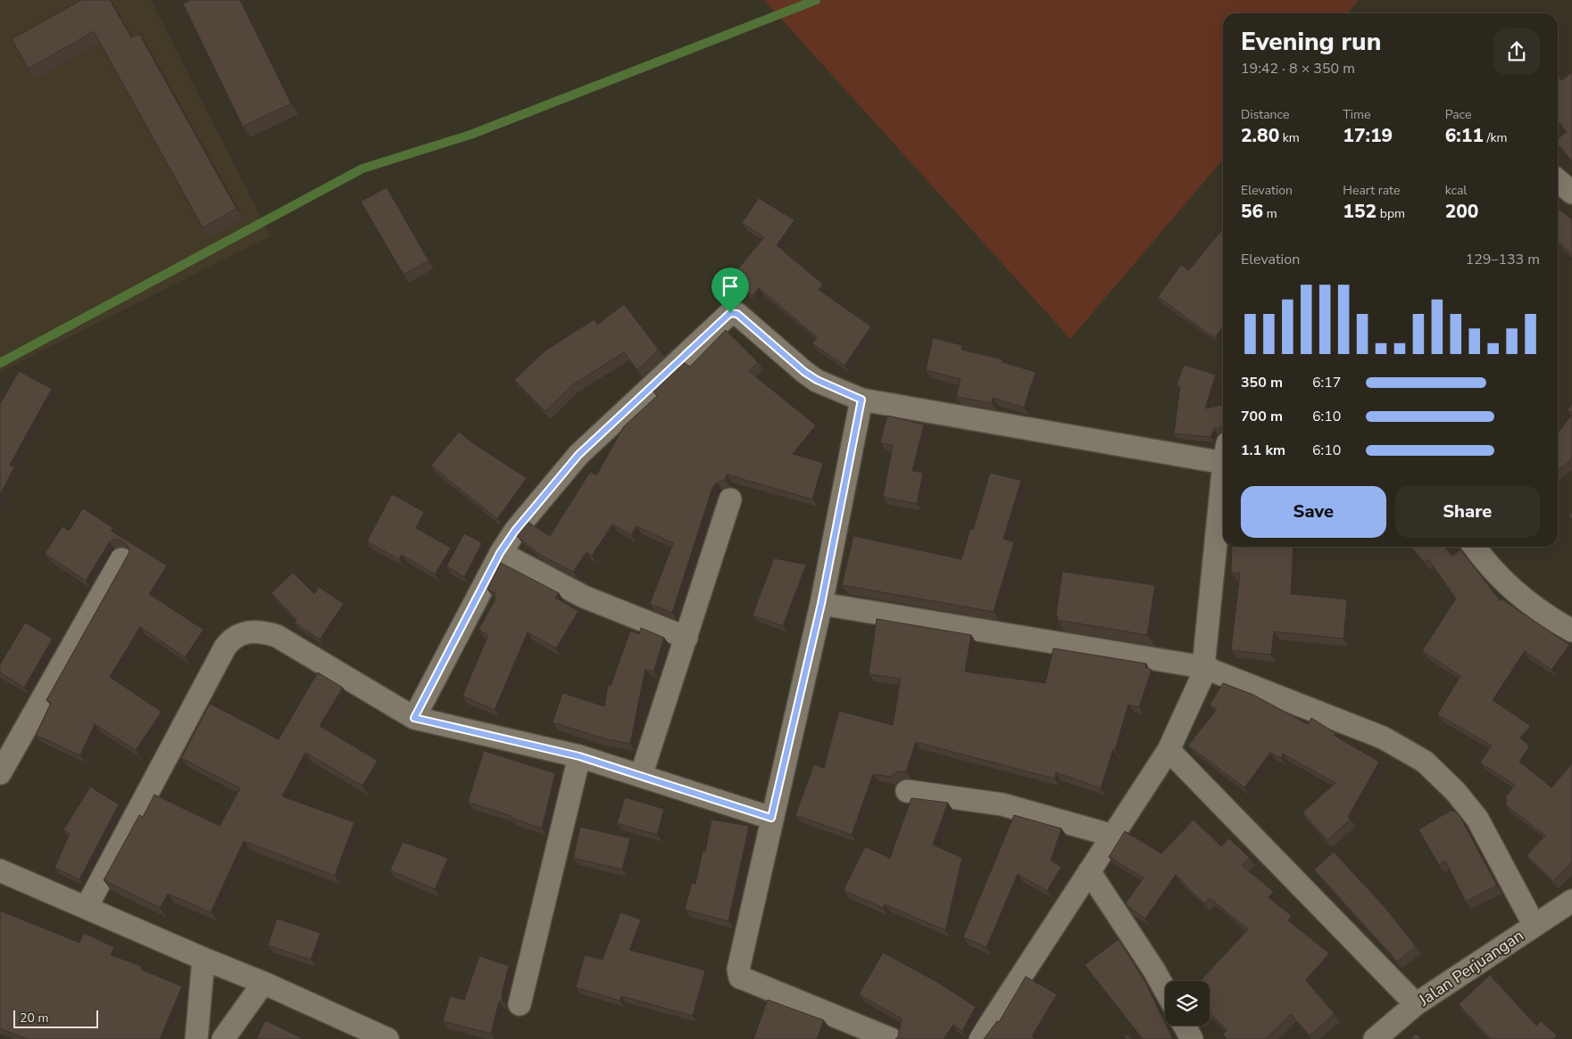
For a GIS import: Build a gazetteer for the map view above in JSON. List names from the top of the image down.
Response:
{
  "streets": {
    "street": ["Jalan Perjuangan"]
  },
  "scale_bar": "20 m",
  "page": {
    "heading": ["Evening run", "19:42 · 8 × 350 m"],
    "stats": [
      ["Distance", "2.80 km"],
      ["Time", "17:19"],
      ["Pace", "6:11 /km"],
      ["Elevation", "56 m"],
      ["Heart rate", "152 bpm"],
      ["kcal", "200"]
    ],
    "chart": ["Elevation", "129–133 m"],
    "list": [
      {
        "name": "350 m",
        "note": "6:17"
      },
      {
        "name": "700 m",
        "note": "6:10"
      },
      {
        "name": "1.1 km",
        "note": "6:10"
      }
    ],
    "buttons": ["Save", "Share"],
    "scale": "20 m"
  }
}
